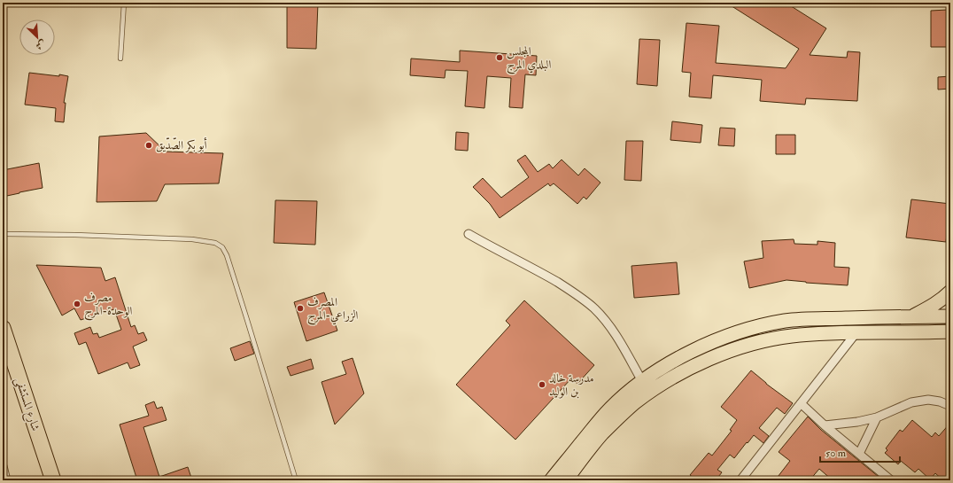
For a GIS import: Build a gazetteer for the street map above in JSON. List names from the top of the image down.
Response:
{
  "streets": {
    "highway": ["شارع المستشفى"]
  },
  "places": [
    "المجلس البلدي المرج",
    "أبو بكر الصّدّيق",
    "مصرف الوحدة-المرج",
    "المصرف الزراعي-المرج",
    "مدرسة خالد بن الوليد"
  ],
  "scale_bar": "50 m",
  "north": "bottom right"
}
